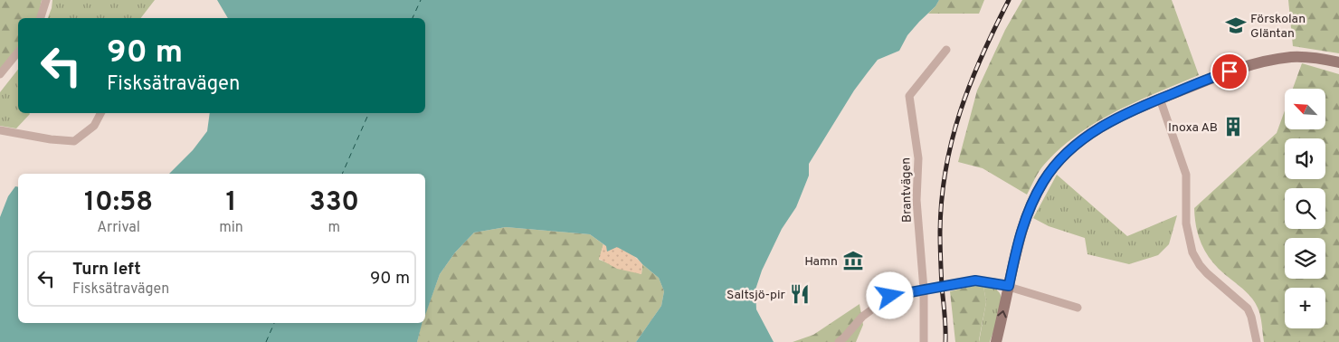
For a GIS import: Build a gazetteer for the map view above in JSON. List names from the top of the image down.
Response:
{
  "streets": {
    "street": ["Brantvägen"]
  },
  "places": {
    "school or university": ["Förskolan Gläntan"],
    "building": ["Inoxa AB"],
    "museum": ["Hamn"],
    "restaurant": ["Saltsjö-pir"]
  },
  "north": "top left",
  "page": {
    "turn": ["90 m", "Fisksätravägen"],
    "map_buttons": "+",
    "eta": [
      "10:58",
      "Arrival",
      "1",
      "min",
      "330",
      "m"
    ],
    "list": [
      {
        "name": "Turn left",
        "note": "Fisksätravägen",
        "value": "90 m"
      }
    ]
  }
}
